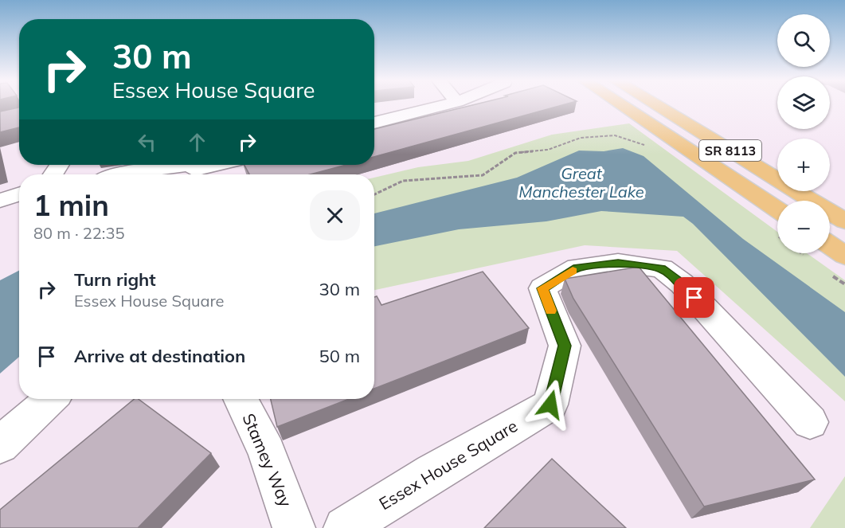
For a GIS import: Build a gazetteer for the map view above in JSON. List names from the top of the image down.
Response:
{
  "streets": {
    "main road": ["SR 8113"],
    "street": ["Stamey Way", "Essex House Square"]
  },
  "water": ["Great Manchester Lake"],
  "page": {
    "map_buttons": ["+", "−"],
    "turn": ["30 m", "Essex House Square"],
    "heading": ["1 min", "80 m · 22:35"],
    "list": [
      {
        "name": "Turn right",
        "note": "Essex House Square",
        "value": "30 m"
      },
      {
        "name": "Arrive at destination",
        "value": "50 m"
      }
    ]
  }
}
